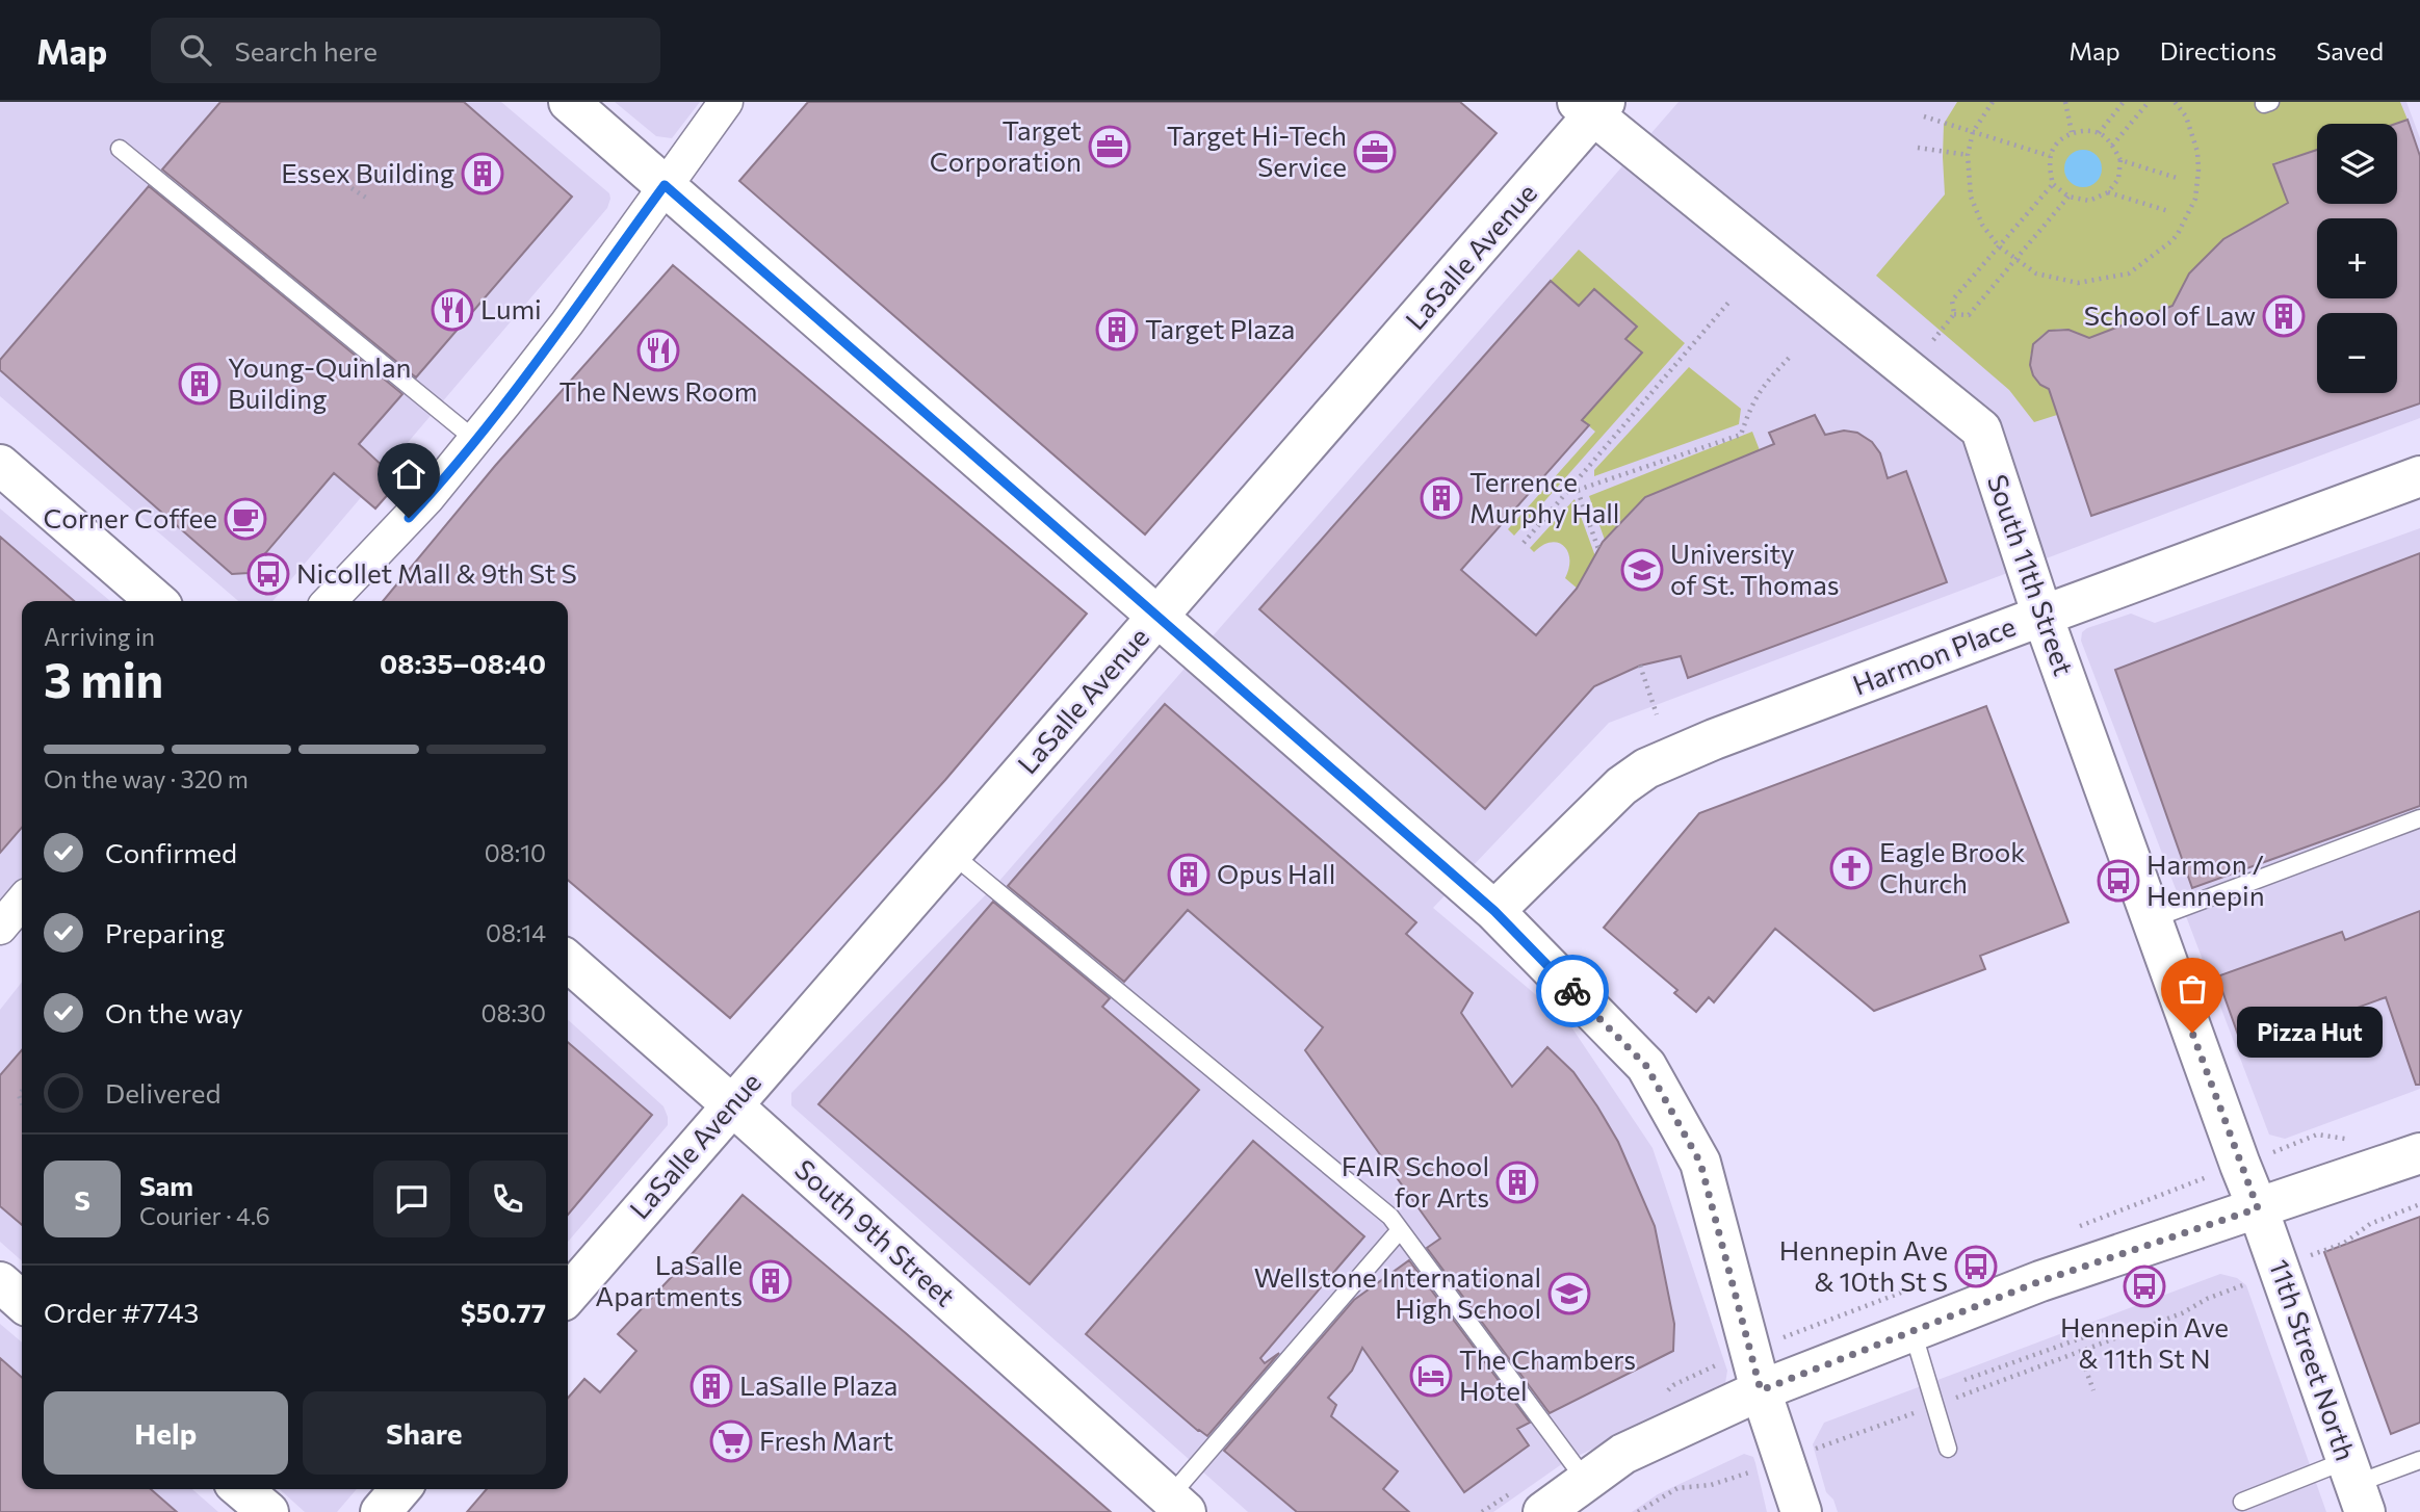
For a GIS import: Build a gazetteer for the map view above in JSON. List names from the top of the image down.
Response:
{
  "streets": {
    "street": [
      "LaSalle Avenue",
      "South 11th Street",
      "Harmon Place",
      "South 9th Street",
      "11th Street North"
    ]
  },
  "crossings": [
    ["LaSalle Avenue", "South 11th Street"],
    ["LaSalle Avenue", "South 9th Street"],
    ["South 11th Street", "Harmon Place"],
    ["South 11th Street", "11th Street North"]
  ],
  "places": {
    "office": ["Target Corporation", "Target Hi-Tech Service"],
    "building": [
      "Essex Building",
      "School of Law",
      "Target Plaza",
      "Young-Quinlan Building",
      "Terrence Murphy Hall",
      "Opus Hall",
      "FAIR School for Arts",
      "LaSalle Apartments",
      "LaSalle Plaza"
    ],
    "restaurant": ["Lumi", "The News Room"],
    "cafe": ["Corner Coffee"],
    "school or university": ["University of St. Thomas", "Wellstone International High School"],
    "bus stop": [
      "Nicollet Mall & 9th St S",
      "Harmon / Hennepin",
      "Hennepin Ave & 10th St S",
      "Hennepin Ave & 11th St N"
    ],
    "church": ["Eagle Brook Church"],
    "other": ["Pizza Hut"],
    "hotel": ["The Chambers Hotel"],
    "supermarket": ["Fresh Mart"]
  },
  "page": {
    "header": "Map",
    "search": "Search here",
    "nav": ["Map", "Directions", "Saved"],
    "map_buttons": ["+", "−"],
    "heading": ["3 min", "Arriving in", "08:35–08:40"],
    "panel": [
      "Sam",
      "Courier · 4.6",
      "Order #7743",
      "$50.77"
    ],
    "bar": "On the way · 320 m",
    "list": [
      ["Confirmed", "08:10"],
      ["Preparing", "08:14"],
      ["On the way", "08:30"],
      "Delivered"
    ],
    "bubble": "Pizza Hut",
    "round": "S",
    "buttons": ["Help", "Share"]
  }
}
